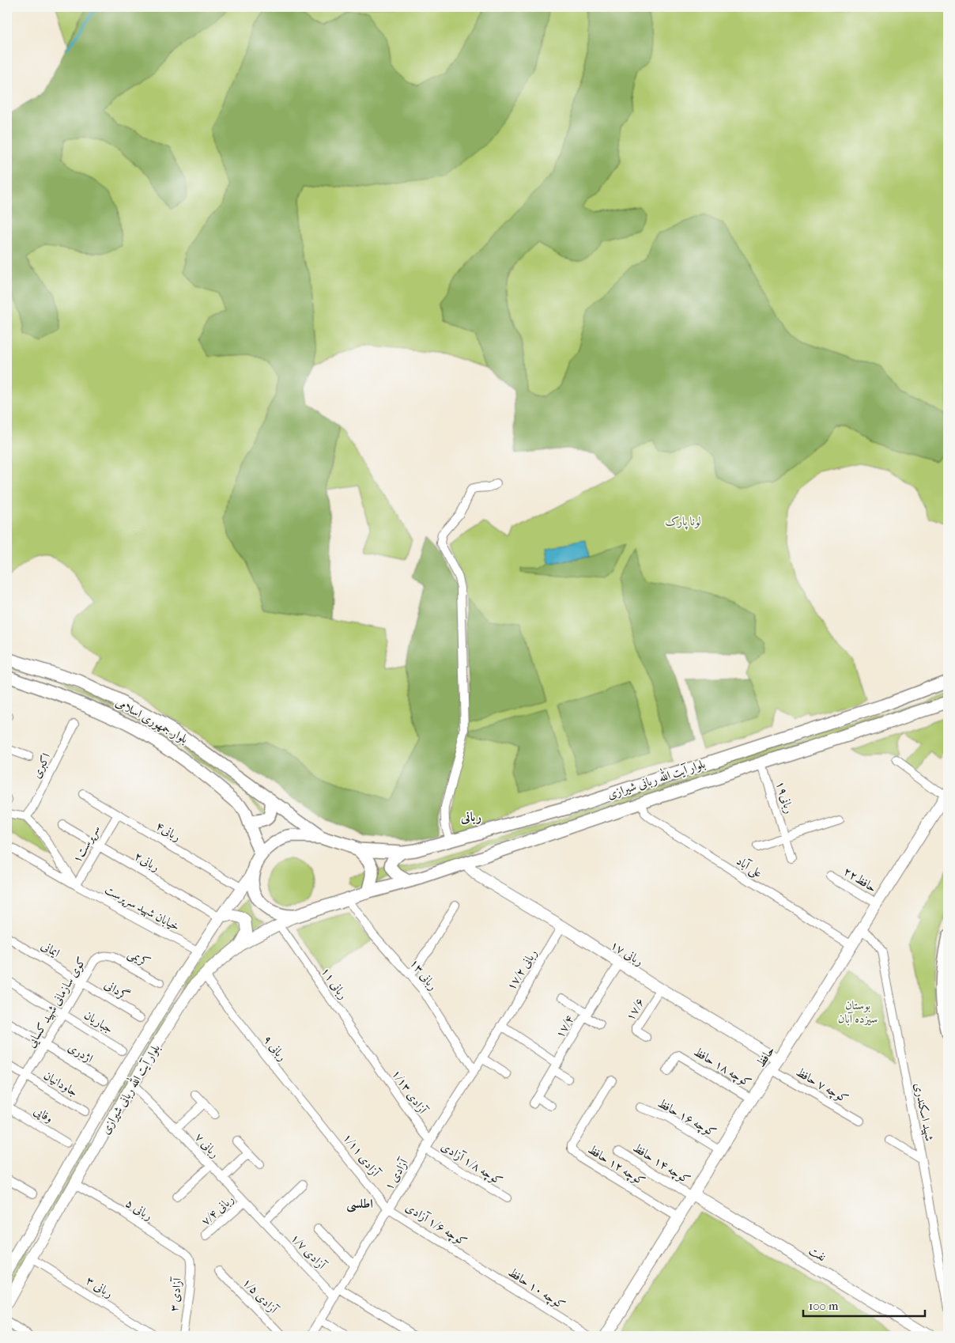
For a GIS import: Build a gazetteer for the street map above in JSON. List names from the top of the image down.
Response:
{
  "streets": {
    "main road": [
      "بلوار جمهوری اسلامی",
      "بلوار آیت الله ربانی شیرازی",
      "ربانی ۱۷",
      "حافظ",
      "نفت"
    ],
    "street": [
      "اکبری",
      "ربانی۱۹",
      "ربانی۴",
      "سرپرست۱",
      "ربانی۲",
      "علی آباد",
      "حافظ۲۲",
      "خیابان شهید سرپرست",
      "ایمانی",
      "کریمی",
      "ربانی ۱۷/۲",
      "ربانی ۱۳",
      "ربانی ۱۱",
      "گردانی",
      "کوی سازمانی شهید کسایی",
      "۱۷/۶",
      "جباریان",
      "۱۷/۴",
      "ربانی ۹",
      "اژدری",
      "کوچه ۱۸ حافظ",
      "جاودانیان",
      "کوچه ۷ حافظ",
      "آزادی ۱/۱۳",
      "شهید اسکندری",
      "وفایی",
      "کوچه ۱۶ حافظ",
      "ربانی ۷",
      "آزادی ۱/۱۱",
      "کوچه ۱/۸ آزادی",
      "کوچه ۱۴ حافظ",
      "کوچه ۱۲ حافظ",
      "آزادی ۱",
      "ربانی ۵",
      "ربانی ۷/۴",
      "کوچه ۱/۶ آزادی",
      "آزادی ۱/۷",
      "ربانی ۳",
      "کوچه ۱۰ حافظ",
      "۳ آزادی",
      "آزادی ۱/۵"
    ]
  },
  "crossings": [
    ["بلوار جمهوری اسلامی", "بلوار آیت الله ربانی شیرازی"],
    ["بلوار جمهوری اسلامی", "ربانی ۱۳"],
    ["اکبری", "خیابان شهید سرپرست"],
    ["بلوار آیت الله ربانی شیرازی", "ربانی۱۹"],
    ["بلوار آیت الله ربانی شیرازی", "ربانی۴"],
    ["بلوار آیت الله ربانی شیرازی", "ربانی۲"],
    ["بلوار آیت الله ربانی شیرازی", "علی آباد"],
    ["بلوار آیت الله ربانی شیرازی", "خیابان شهید سرپرست"],
    ["بلوار آیت الله ربانی شیرازی", "ربانی ۱۷"],
    ["بلوار آیت الله ربانی شیرازی", "ربانی ۱۳"],
    ["بلوار آیت الله ربانی شیرازی", "ربانی ۱۱"],
    ["بلوار آیت الله ربانی شیرازی", "ربانی ۹"],
    ["بلوار آیت الله ربانی شیرازی", "ربانی ۷"],
    ["بلوار آیت الله ربانی شیرازی", "ربانی ۵"],
    ["بلوار آیت الله ربانی شیرازی", "ربانی ۳"],
    ["ربانی۴", "سرپرست۱"],
    ["سرپرست۱", "ربانی۲"],
    ["سرپرست۱", "خیابان شهید سرپرست"],
    ["علی آباد", "حافظ"],
    ["حافظ۲۲", "حافظ"],
    ["ایمانی", "گردانی"],
    ["ایمانی", "کوی سازمانی شهید کسایی"],
    ["ربانی ۱۷", "ربانی ۱۷/۲"],
    ["ربانی ۱۷", "۱۷/۶"],
    ["ربانی ۱۷", "۱۷/۴"],
    ["ربانی ۱۷", "حافظ"],
    ["کریمی", "کوی سازمانی شهید کسایی"],
    ["ربانی ۱۷/۲", "آزادی ۱"],
    ["ربانی ۱۳", "آزادی ۱"],
    ["ربانی ۱۱", "آزادی ۱/۱۳"],
    ["گردانی", "کوی سازمانی شهید کسایی"],
    ["کوی سازمانی شهید کسایی", "جباریان"],
    ["کوی سازمانی شهید کسایی", "اژدری"],
    ["کوی سازمانی شهید کسایی", "جاودانیان"],
    ["کوی سازمانی شهید کسایی", "وفایی"],
    ["ربانی ۹", "آزادی ۱/۱۱"],
    ["حافظ", "کوچه ۱۸ حافظ"],
    ["حافظ", "کوچه ۷ حافظ"],
    ["حافظ", "شهید اسکندری"],
    ["حافظ", "کوچه ۱۶ حافظ"],
    ["حافظ", "کوچه ۱۴ حافظ"],
    ["حافظ", "کوچه ۱۲ حافظ"],
    ["حافظ", "نفت"],
    ["آزادی ۱/۱۳", "آزادی ۱"],
    ["ربانی ۷", "ربانی ۷/۴"],
    ["ربانی ۷", "آزادی ۱/۷"],
    ["آزادی ۱/۱۱", "آزادی ۱"],
    ["آزادی ۱/۱۱", "کوچه ۱/۶ آزادی"],
    ["کوچه ۱/۸ آزادی", "آزادی ۱"],
    ["کوچه ۱۴ حافظ", "نفت"],
    ["آزادی ۱", "کوچه ۱/۶ آزادی"],
    ["آزادی ۱", "آزادی ۱/۷"],
    ["ربانی ۵", "۳ آزادی"],
    ["کوچه ۱/۶ آزادی", "کوچه ۱۰ حافظ"]
  ],
  "districts": ["ربانی", "اطلسی"],
  "parks": ["لونا پارک", "بوستان سیزده آبان"],
  "scale_bar": "100 m"
}
